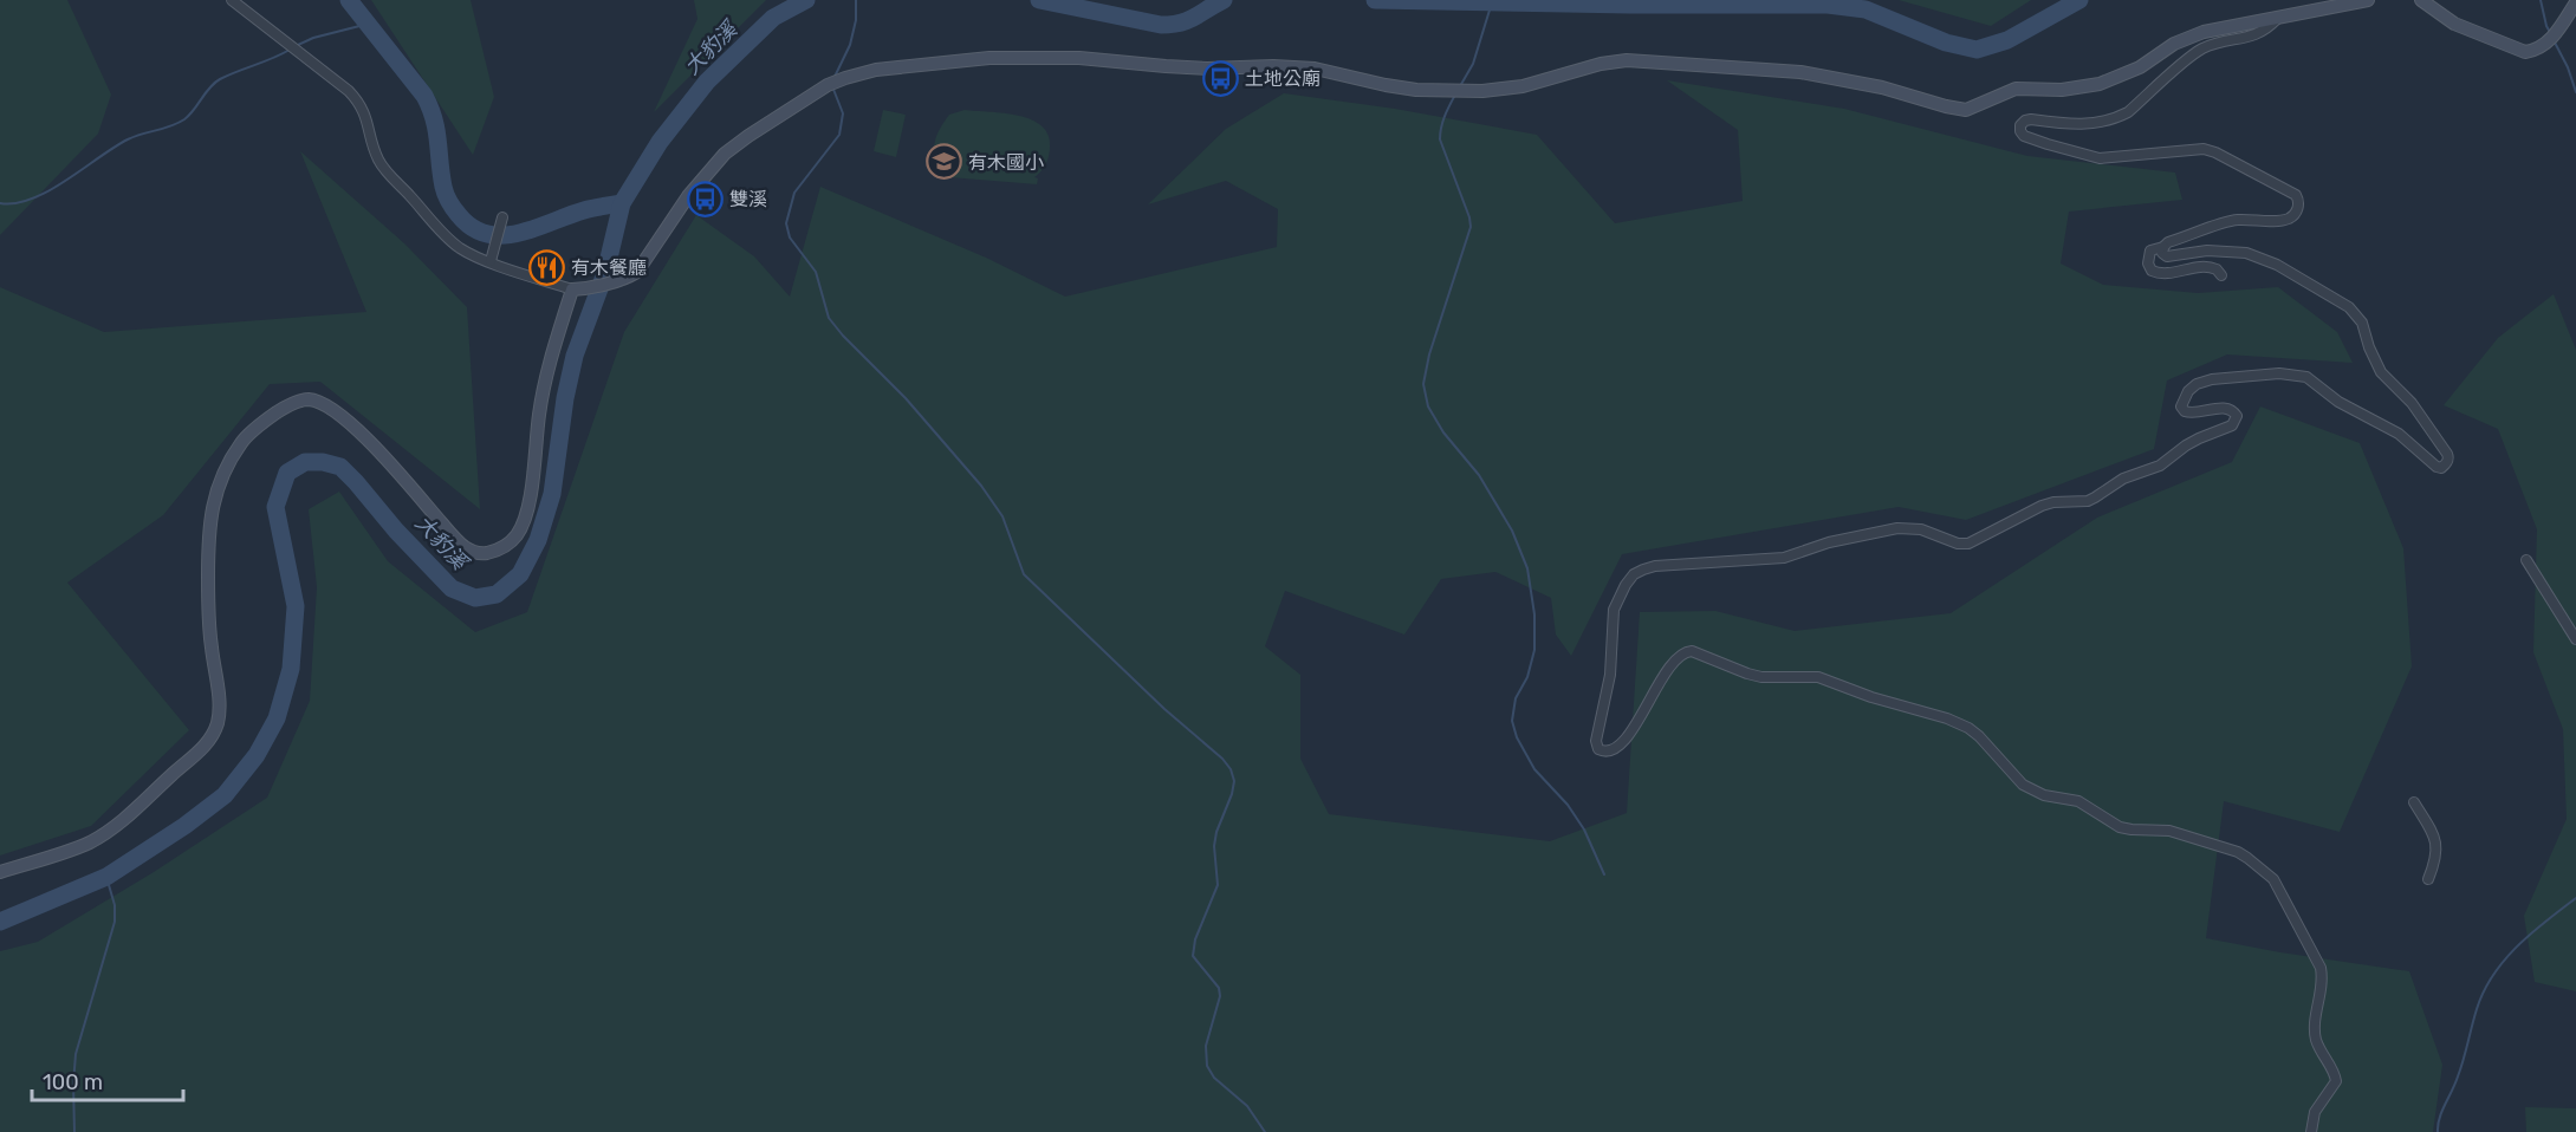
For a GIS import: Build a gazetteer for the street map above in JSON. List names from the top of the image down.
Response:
{
  "water": ["大豹溪"],
  "places": {
    "bus stop": ["土地公廟", "雙溪"],
    "school or university": ["有木國小"],
    "restaurant": ["有木餐廳"]
  },
  "scale_bar": "100 m"
}
